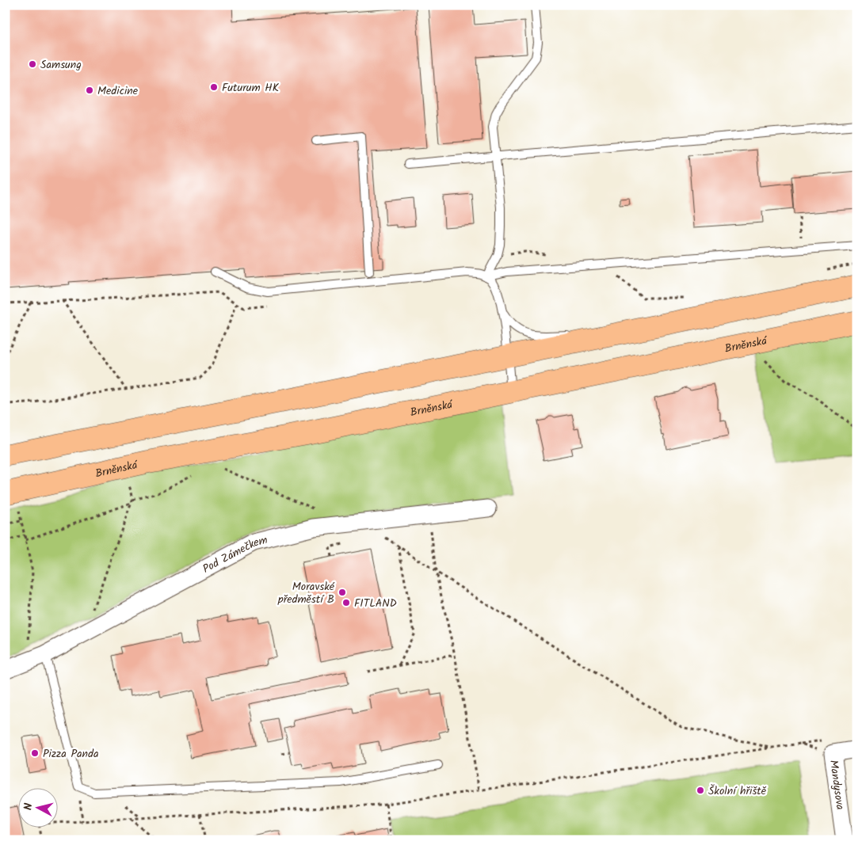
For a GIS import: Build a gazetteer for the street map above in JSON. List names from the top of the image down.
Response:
{
  "streets": {
    "main road": ["Brněnská"],
    "street": ["Pod Zámečkem", "Mandysova"]
  },
  "places": [
    "Samsung",
    "Futurum HK",
    "Medicine",
    "Moravské předměstí B",
    "FITLAND",
    "Pizza Panda",
    "Školní hřiště"
  ],
  "north": "left"
}
